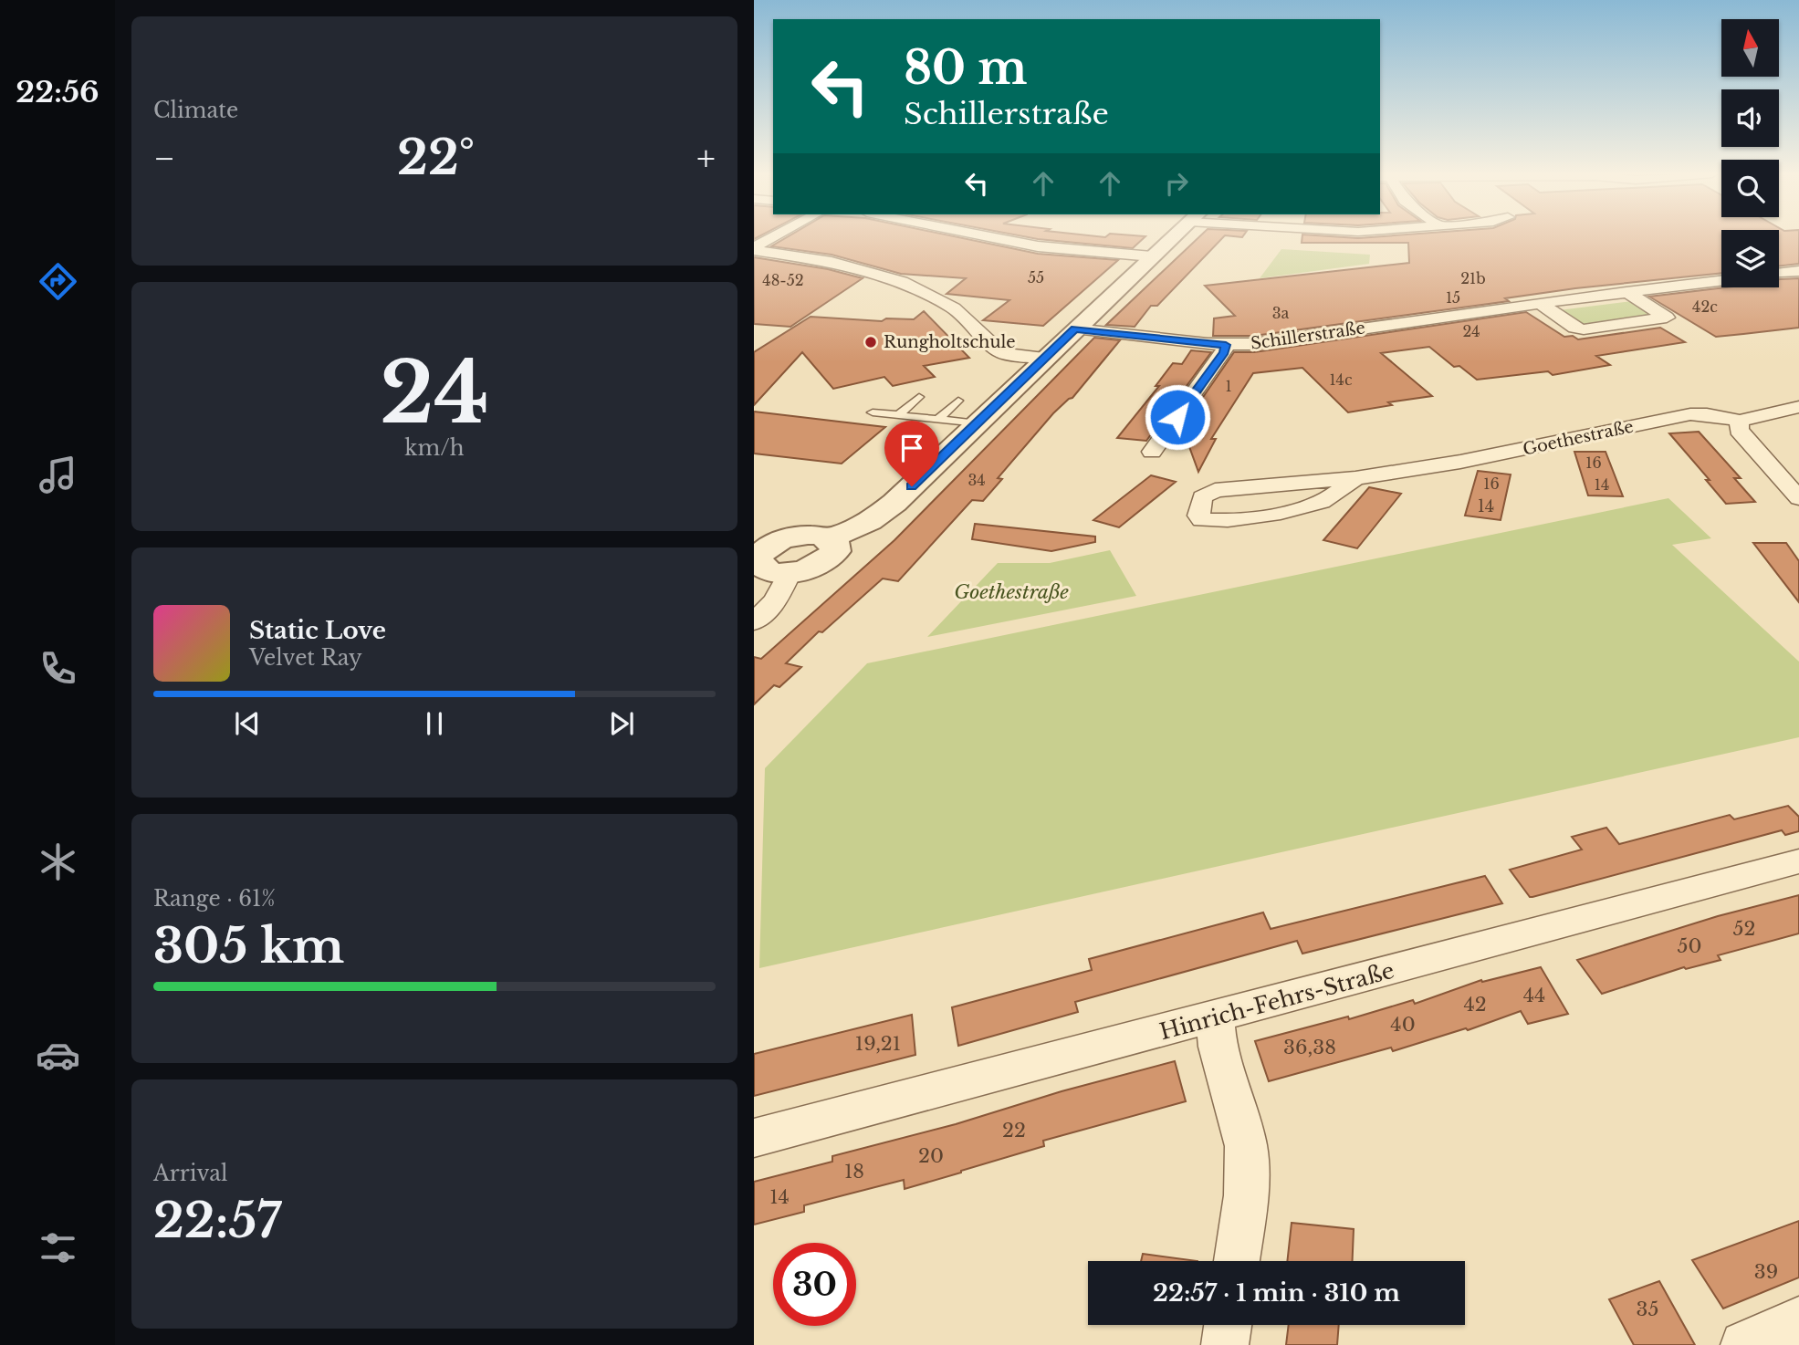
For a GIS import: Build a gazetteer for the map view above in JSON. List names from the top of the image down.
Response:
{
  "streets": {
    "street": ["Schillerstraße", "Goethestraße", "Hinrich-Fehrs-Straße"]
  },
  "parks": ["Goethestraße"],
  "places": ["Rungholtschule"],
  "house_numbers": [
    "55",
    "21b",
    "48-52",
    "15",
    "42c",
    "3a",
    "24",
    "14c",
    "1",
    "16",
    "34",
    "16",
    "14",
    "14",
    "52",
    "50",
    "44",
    "42",
    "40",
    "19,21",
    "36,38",
    "22",
    "20",
    "18",
    "14",
    "39",
    "35"
  ],
  "north": "top",
  "page": {
    "tabs": "22:56",
    "tile": [
      "Climate",
      ["24", "km/h"],
      ["Range · 61%", "305 km"],
      ["Arrival", "22:57"]
    ],
    "turn": ["80 m", "Schillerstraße"],
    "heat": ["−", "22°", "+"],
    "song": ["Static Love", "Velvet Ray"],
    "limit": "30",
    "trip": "22:57 · 1 min · 310 m"
  }
}
